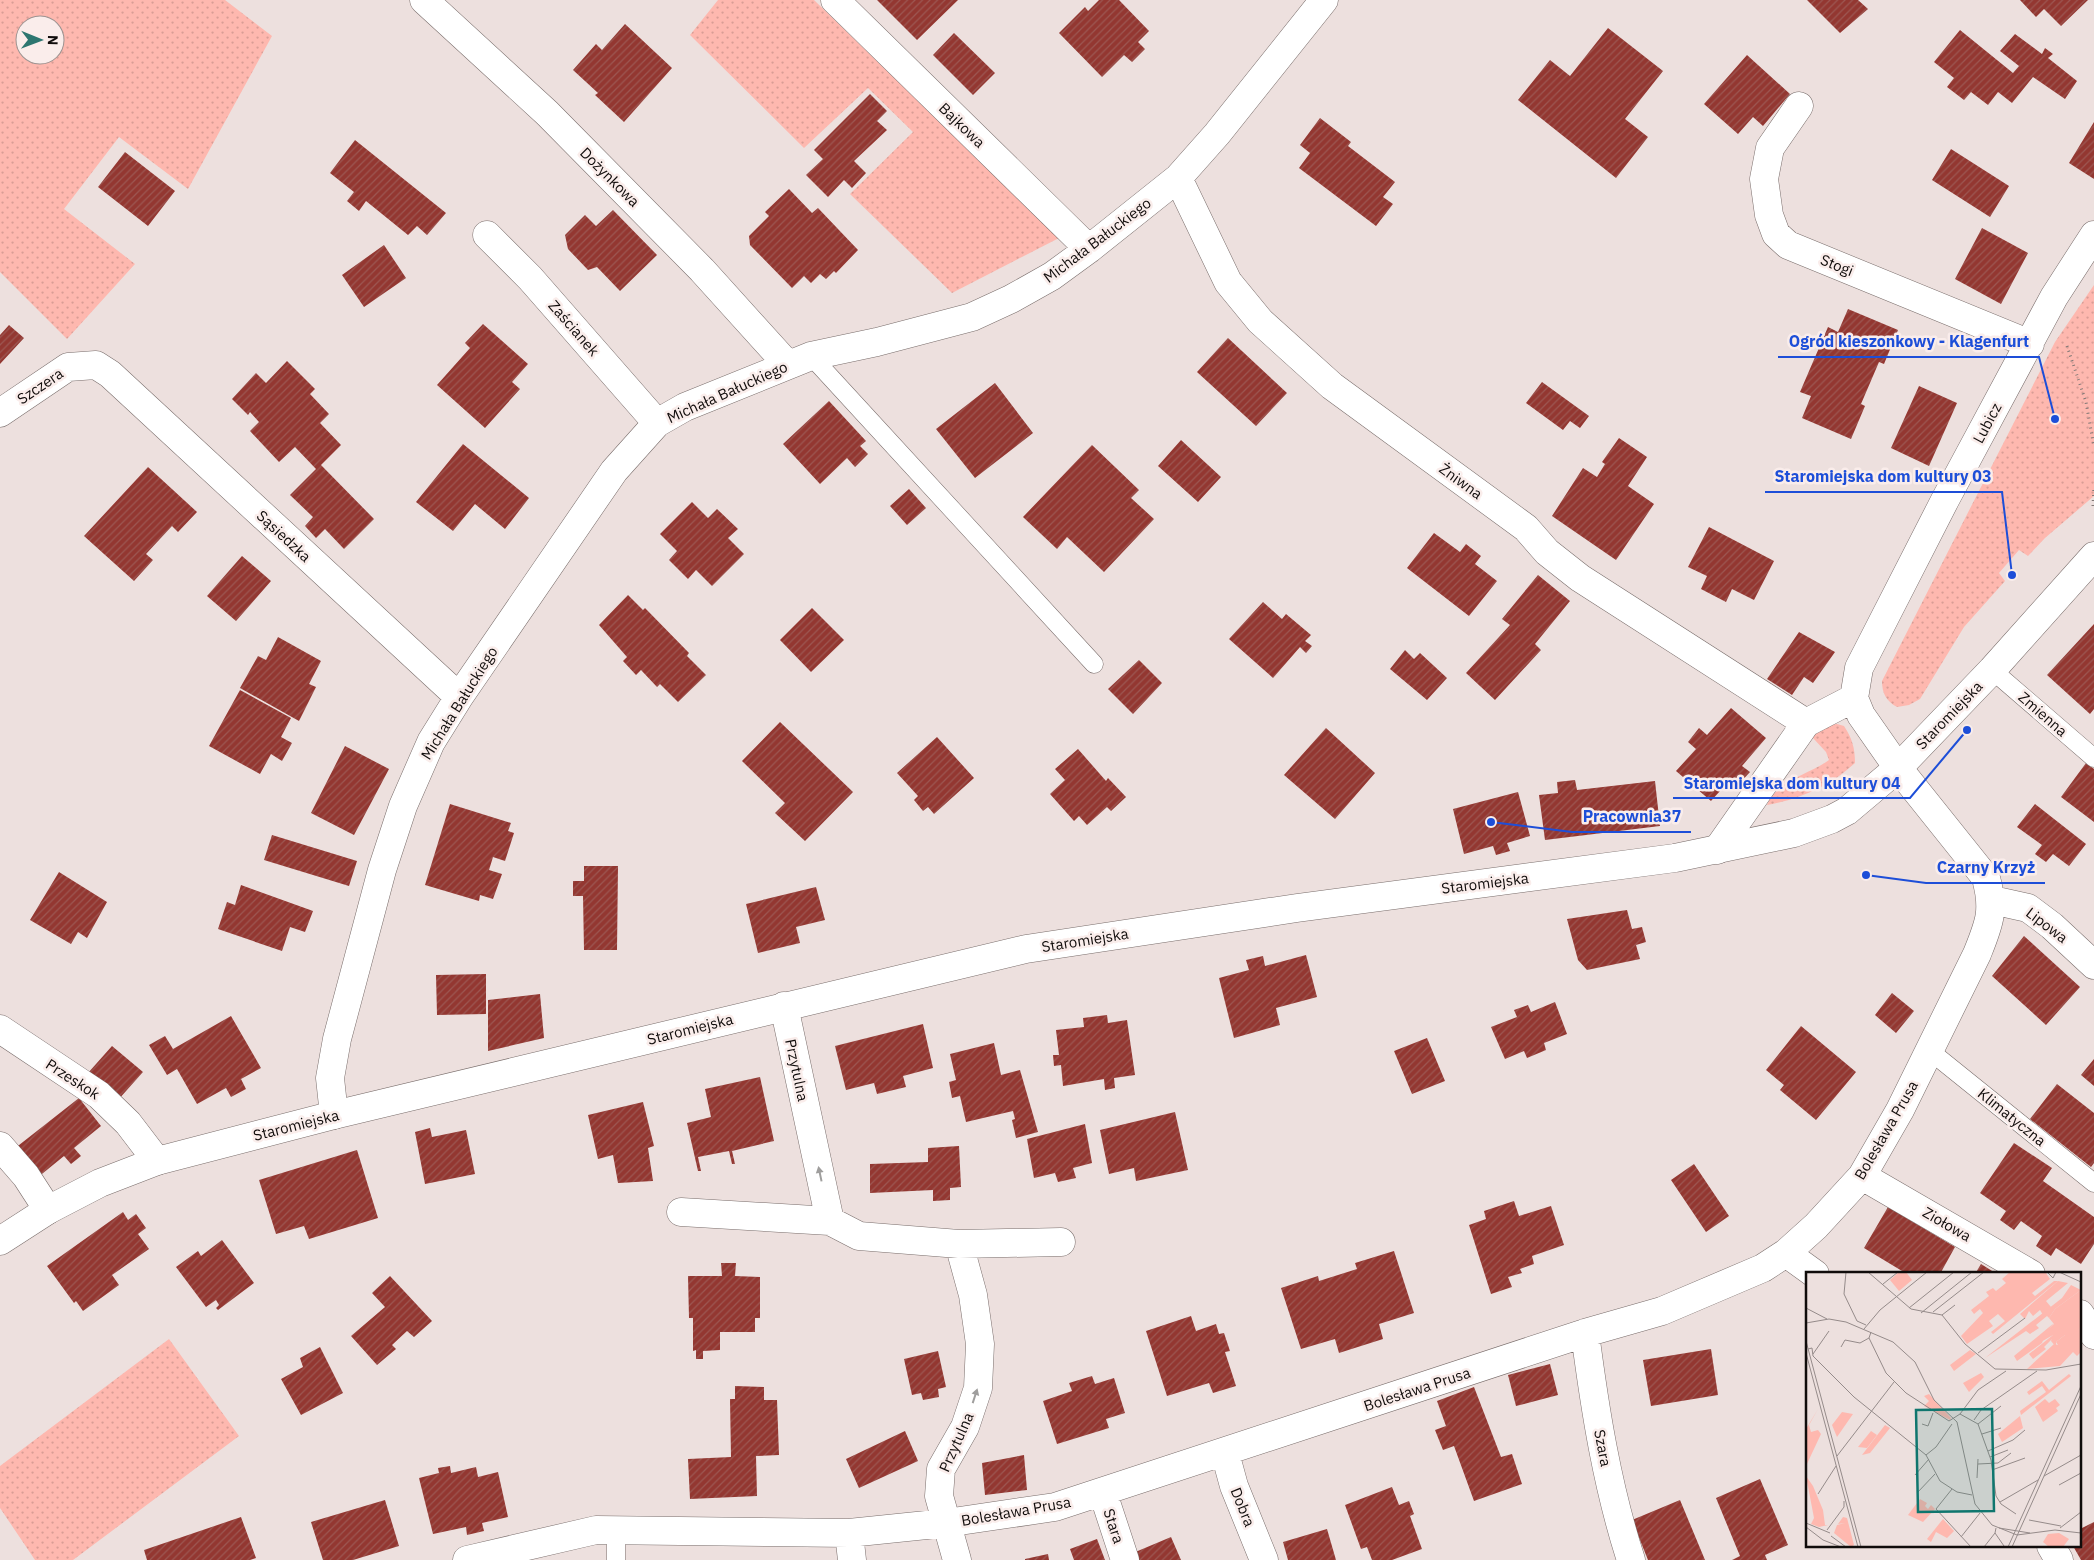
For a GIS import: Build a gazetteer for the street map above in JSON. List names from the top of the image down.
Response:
{
  "streets": {
    "street": [
      "Bajkowa",
      "Dożynkowa",
      "Michała Bałuckiego",
      "Stogi",
      "Zaścianek",
      "Szczera",
      "Lubicz",
      "Żniwna",
      "Sąsiedzka",
      "Staromiejska",
      "Lipowa",
      "Przytulna",
      "Przeskok",
      "Bolesława Prusa",
      "Ziołowa",
      "Szara",
      "Dobra",
      "Stara"
    ],
    "lane": ["Zmienna", "Klimatyczna"]
  },
  "crossings": [
    ["Bajkowa", "Michała Bałuckiego"],
    ["Dożynkowa", "Michała Bałuckiego"],
    ["Michała Bałuckiego", "Zaścianek"],
    ["Michała Bałuckiego", "Żniwna"],
    ["Michała Bałuckiego", "Sąsiedzka"],
    ["Michała Bałuckiego", "Staromiejska"],
    ["Stogi", "Lubicz"],
    ["Szczera", "Sąsiedzka"],
    ["Zmienna", "Staromiejska"],
    ["Staromiejska", "Przytulna"],
    ["Staromiejska", "Przeskok"],
    ["Staromiejska", "Bolesława Prusa"],
    ["Lipowa", "Bolesława Prusa"],
    ["Przytulna", "Bolesława Prusa"],
    ["Klimatyczna", "Bolesława Prusa"],
    ["Bolesława Prusa", "Ziołowa"],
    ["Bolesława Prusa", "Szara"],
    ["Bolesława Prusa", "Dobra"],
    ["Bolesława Prusa", "Stara"]
  ],
  "one_way": ["Przytulna"],
  "places": [
    "Ogród kieszonkowy - Klagenfurt",
    "Staromiejska dom kultury 03",
    "Staromiejska dom kultury 04",
    "Pracownia37",
    "Czarny Krzyż"
  ],
  "north": "right"
}
